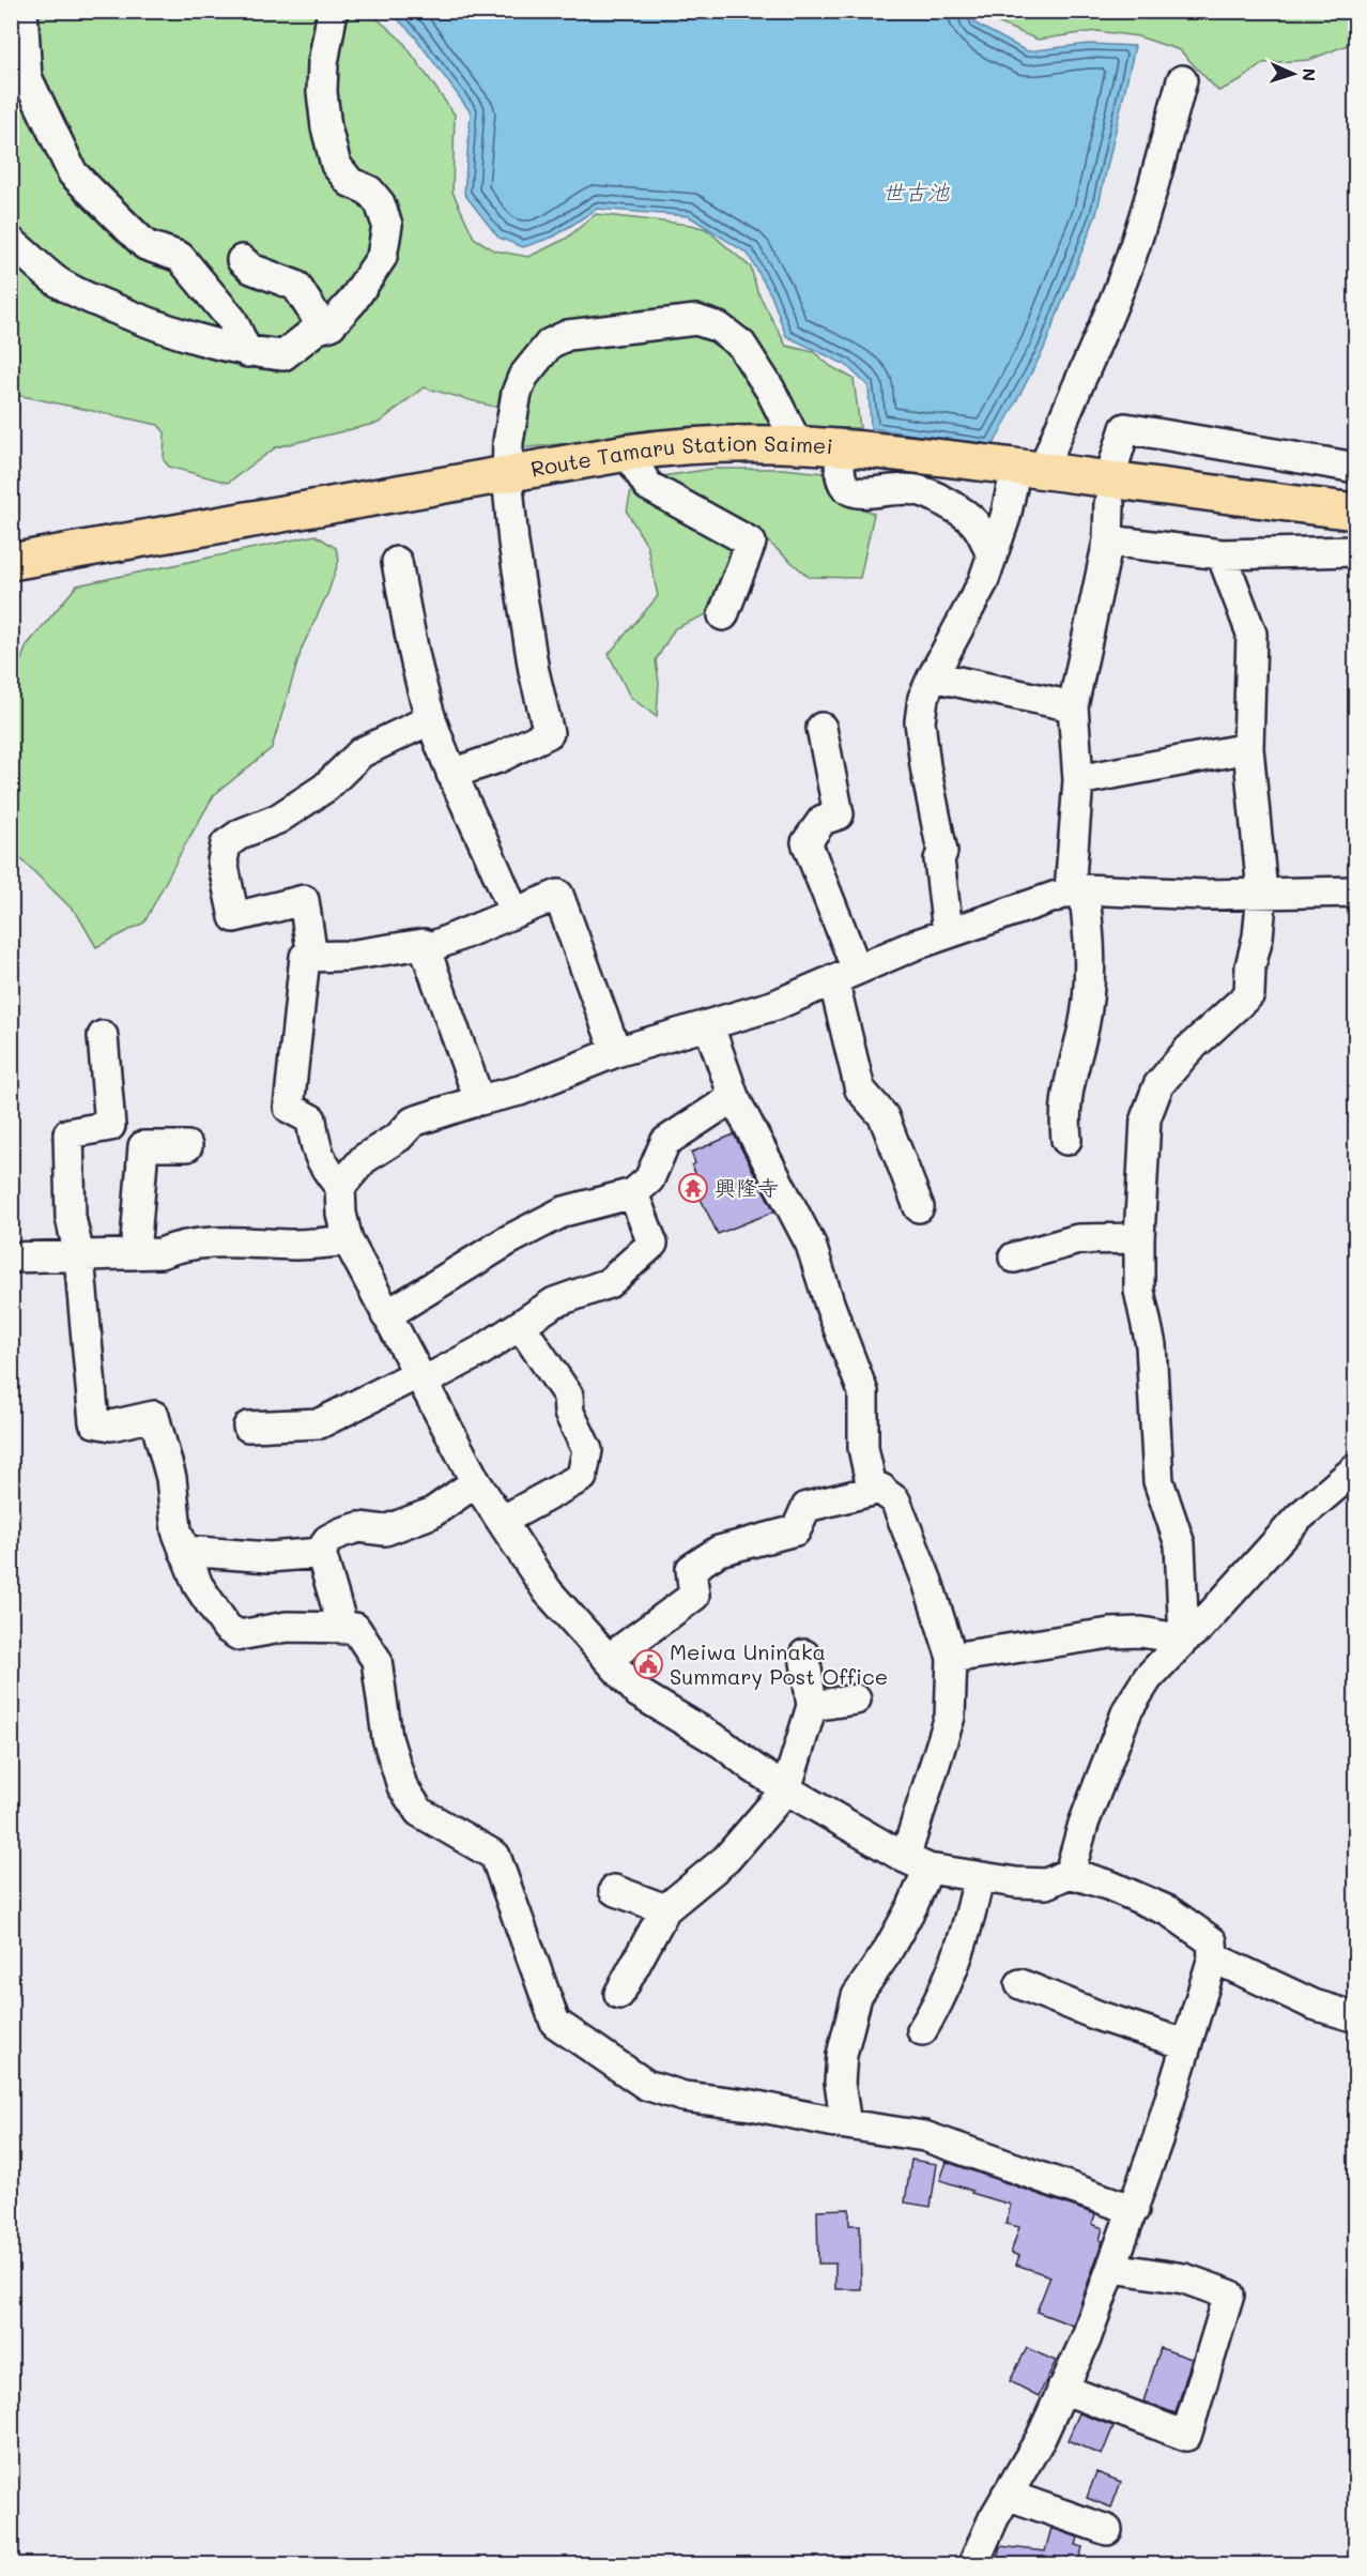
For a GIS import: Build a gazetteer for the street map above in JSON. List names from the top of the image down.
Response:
{
  "streets": {
    "main road": ["Route Tamaru Station Saimei"]
  },
  "water": ["世古池"],
  "places": {
    "temple": ["興隆寺"],
    "public building": ["Meiwa Uninaka Summary Post Office"]
  },
  "north": "right"
}
